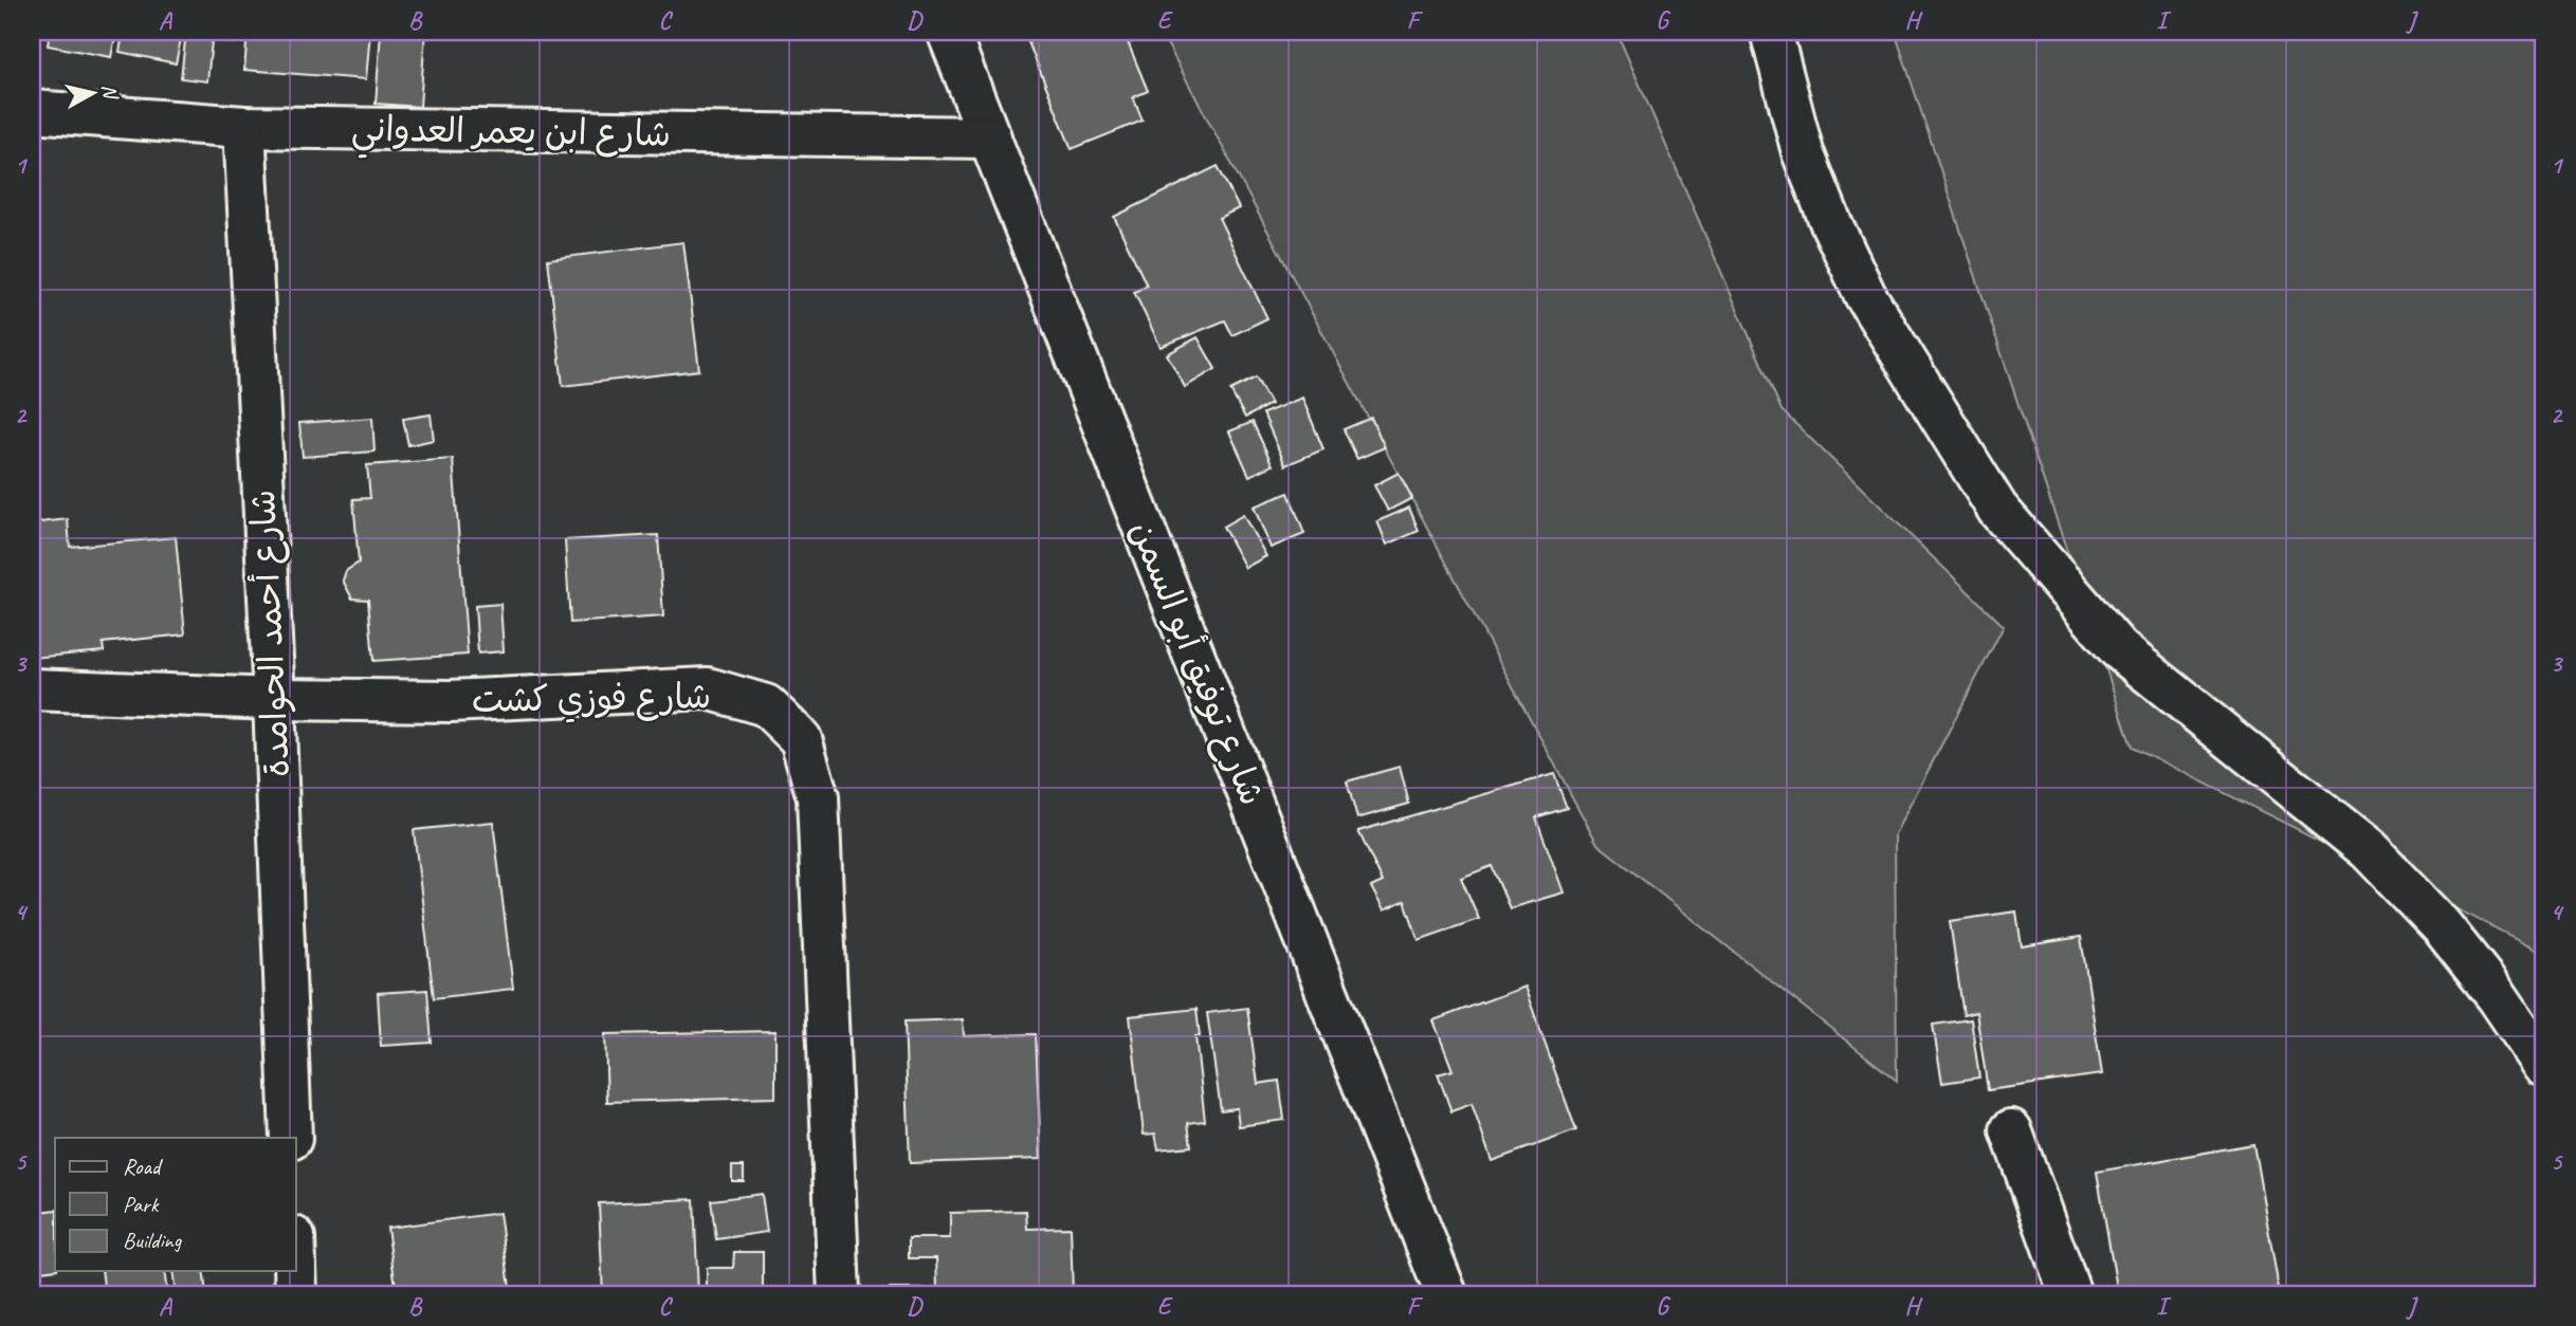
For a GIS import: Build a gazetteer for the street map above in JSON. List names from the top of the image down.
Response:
{
  "streets": {
    "street": [
      "شارع ابن يعمر العدواني",
      "شارع أحمد الحوامدة",
      "شارع توفيق أبو السمن",
      "شارع فوزي كشت"
    ]
  },
  "crossings": [
    ["شارع ابن يعمر العدواني", "شارع أحمد الحوامدة"],
    ["شارع ابن يعمر العدواني", "شارع توفيق أبو السمن"],
    ["شارع أحمد الحوامدة", "شارع فوزي كشت"]
  ],
  "legend": ["Road", "Park", "Building"],
  "north": "right",
  "grid": {
    "columns": [
      "A",
      "B",
      "C",
      "D",
      "E",
      "F",
      "G",
      "H",
      "I",
      "J"
    ],
    "rows": [
      "1",
      "2",
      "3",
      "4",
      "5"
    ]
  }
}
